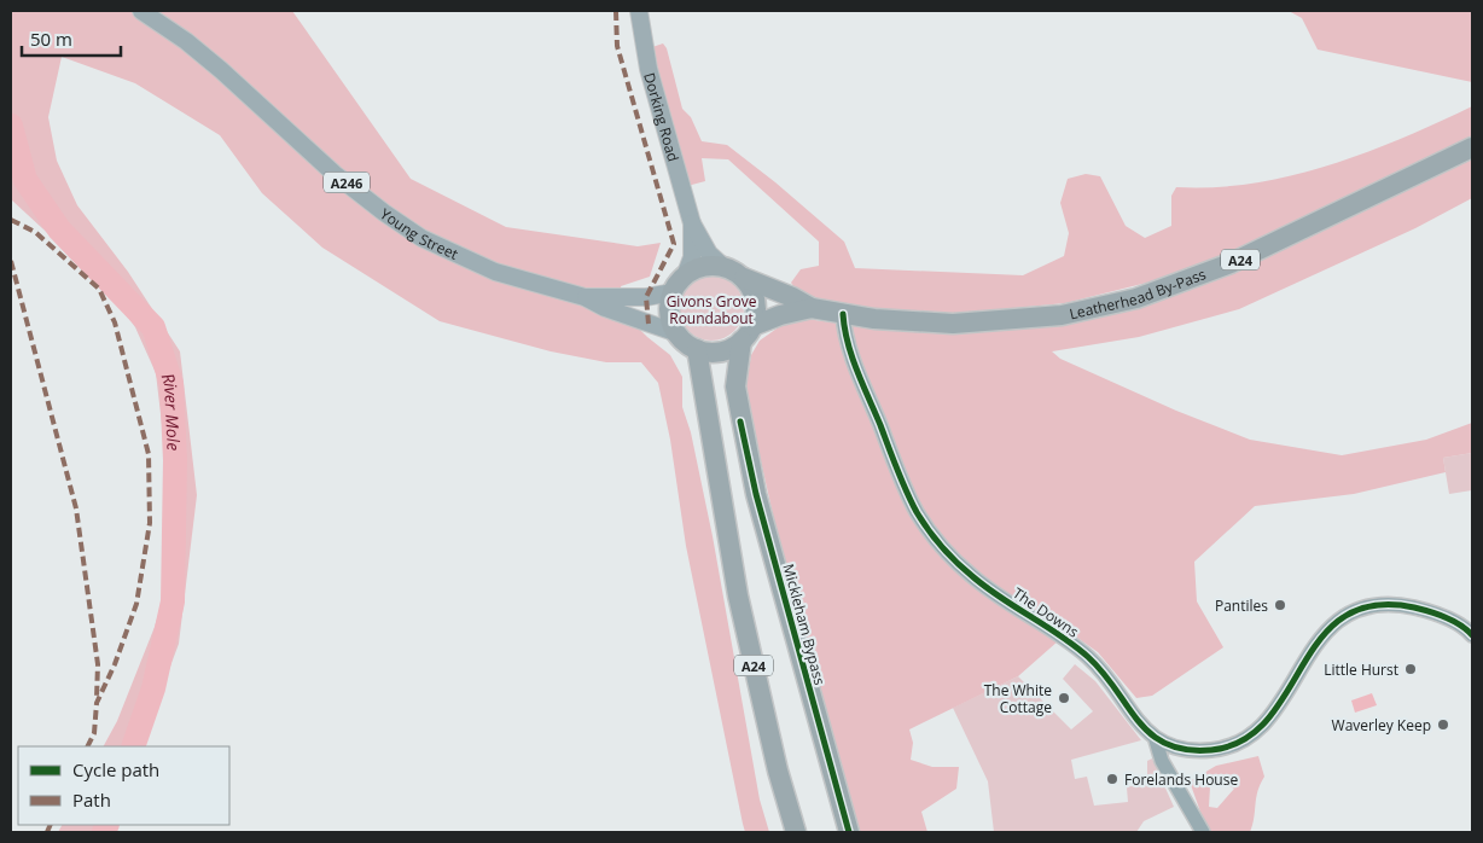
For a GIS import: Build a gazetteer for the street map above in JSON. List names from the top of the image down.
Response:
{
  "streets": {
    "highway": ["A24", "Leatherhead By-Pass", "Mickleham Bypass"],
    "main road": ["Dorking Road", "A246", "Young Street"],
    "street": ["The Downs"]
  },
  "crossings": [
    ["Dorking Road", "Young Street"],
    ["Dorking Road", "A24"],
    ["Dorking Road", "Leatherhead By-Pass"],
    ["Dorking Road", "Mickleham Bypass"],
    ["Young Street", "A24"],
    ["Young Street", "Leatherhead By-Pass"],
    ["Young Street", "Mickleham Bypass"],
    ["A24", "Leatherhead By-Pass"],
    ["A24", "Mickleham Bypass"],
    ["Leatherhead By-Pass", "The Downs"],
    ["Leatherhead By-Pass", "Mickleham Bypass"]
  ],
  "water": ["River Mole"],
  "parks": ["Givons Grove Roundabout"],
  "places": [
    "Pantiles",
    "Little Hurst",
    "The White Cottage",
    "Waverley Keep",
    "Forelands House"
  ],
  "legend": ["Cycle path", "Path"],
  "scale_bar": "50 m"
}
